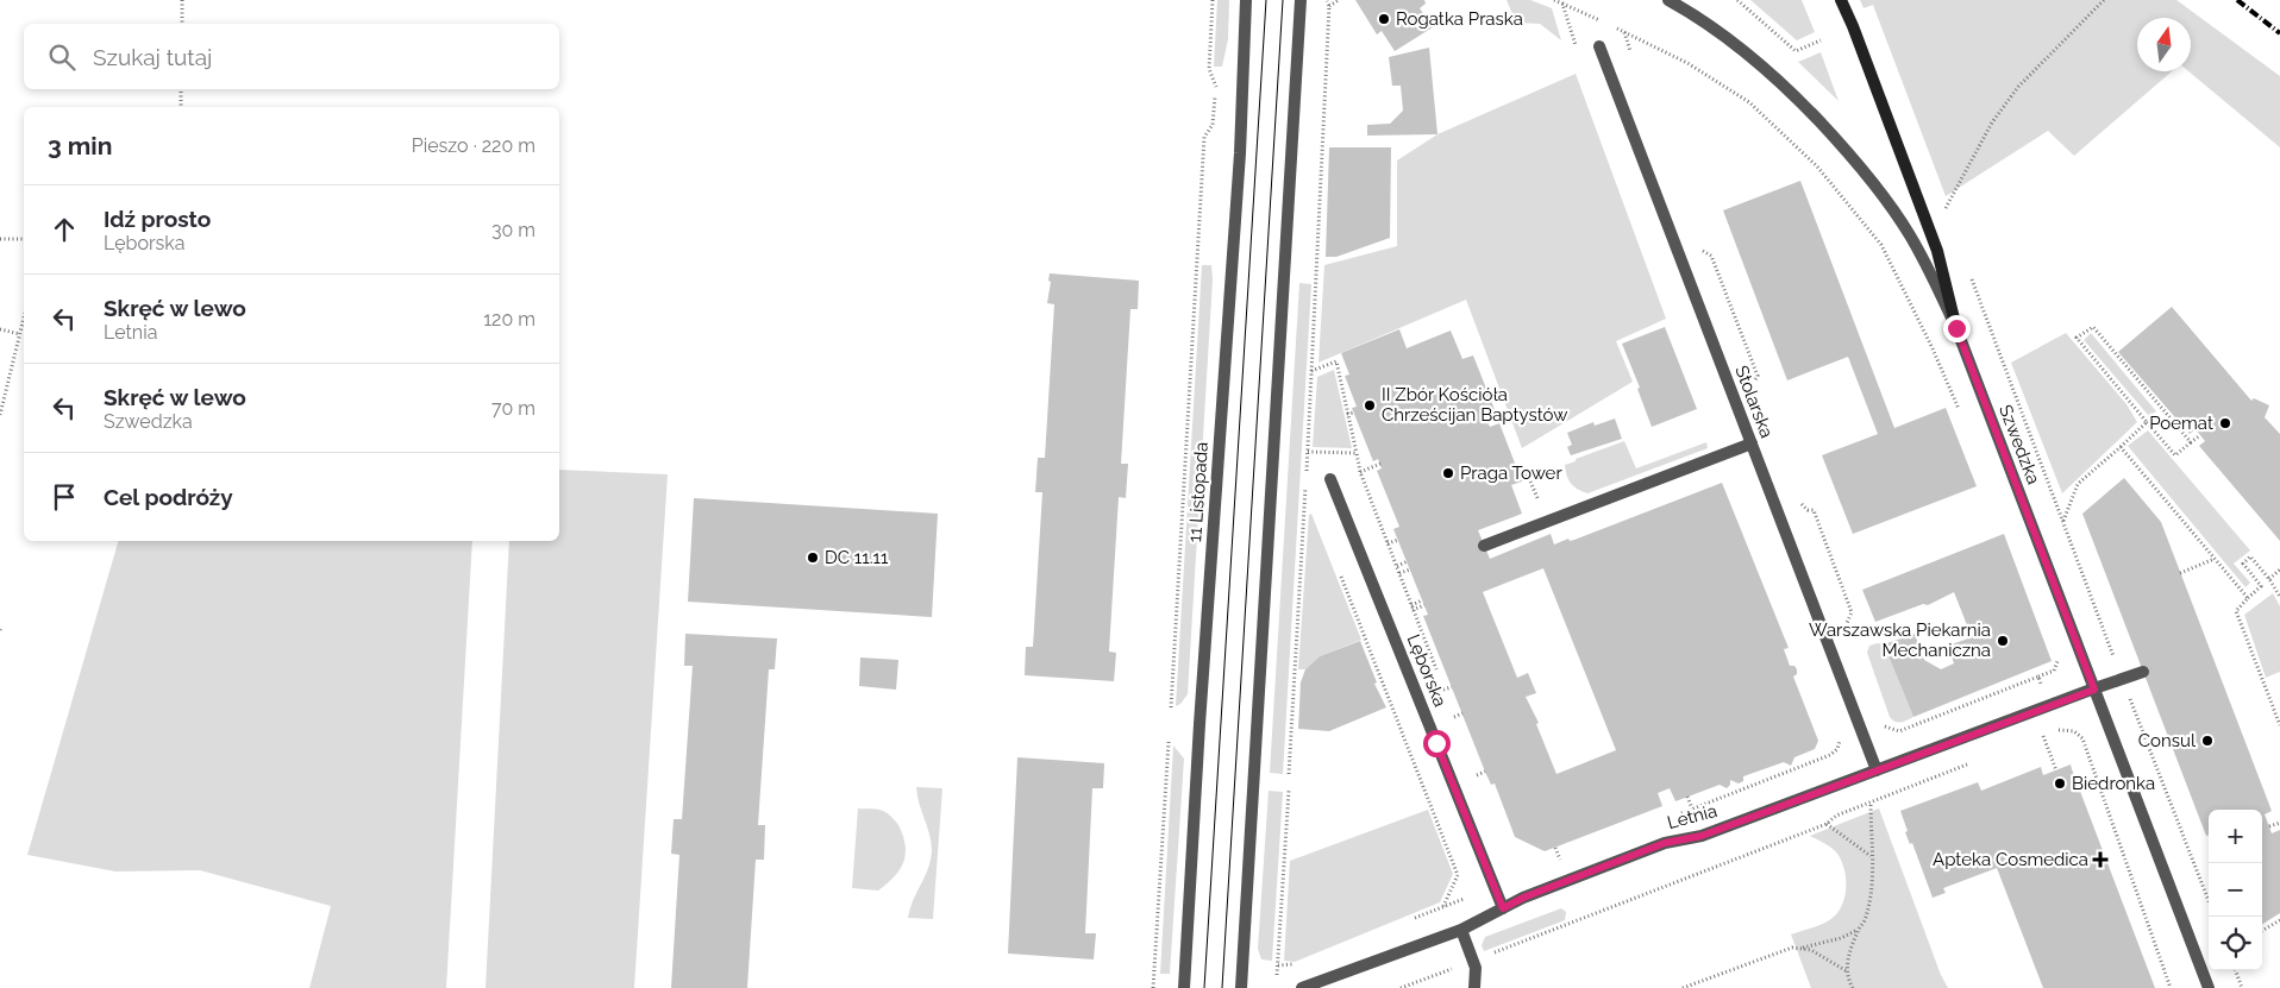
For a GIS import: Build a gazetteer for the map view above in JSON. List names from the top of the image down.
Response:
{
  "streets": {
    "street": [
      "Stolarska",
      "Szwedzka",
      "11 Listopada",
      "Lęborska",
      "Letnia"
    ]
  },
  "crossings": [
    ["Stolarska", "Letnia"],
    ["Szwedzka", "Letnia"],
    ["Lęborska", "Letnia"]
  ],
  "places": {
    "other": [
      "Rogatka Praska",
      "II Zbór Kościóła Chrześcijan Baptystów",
      "Poemat",
      "Praga Tower",
      "DC 11.11",
      "Warszawska Piekarnia Mechaniczna",
      "Consul",
      "Biedronka"
    ],
    "health": ["Apteka Cosmedica"]
  },
  "north": "top",
  "page": {
    "search": "Szukaj tutaj",
    "heading": ["3 min", "Pieszo · 220 m"],
    "list": [
      ["Idź prosto", "Lęborska", "30 m"],
      ["Skręć w lewo", "Letnia", "120 m"],
      ["Skręć w lewo", "Szwedzka", "70 m"],
      "Cel podróży"
    ],
    "map_buttons": ["+", "−"]
  }
}
